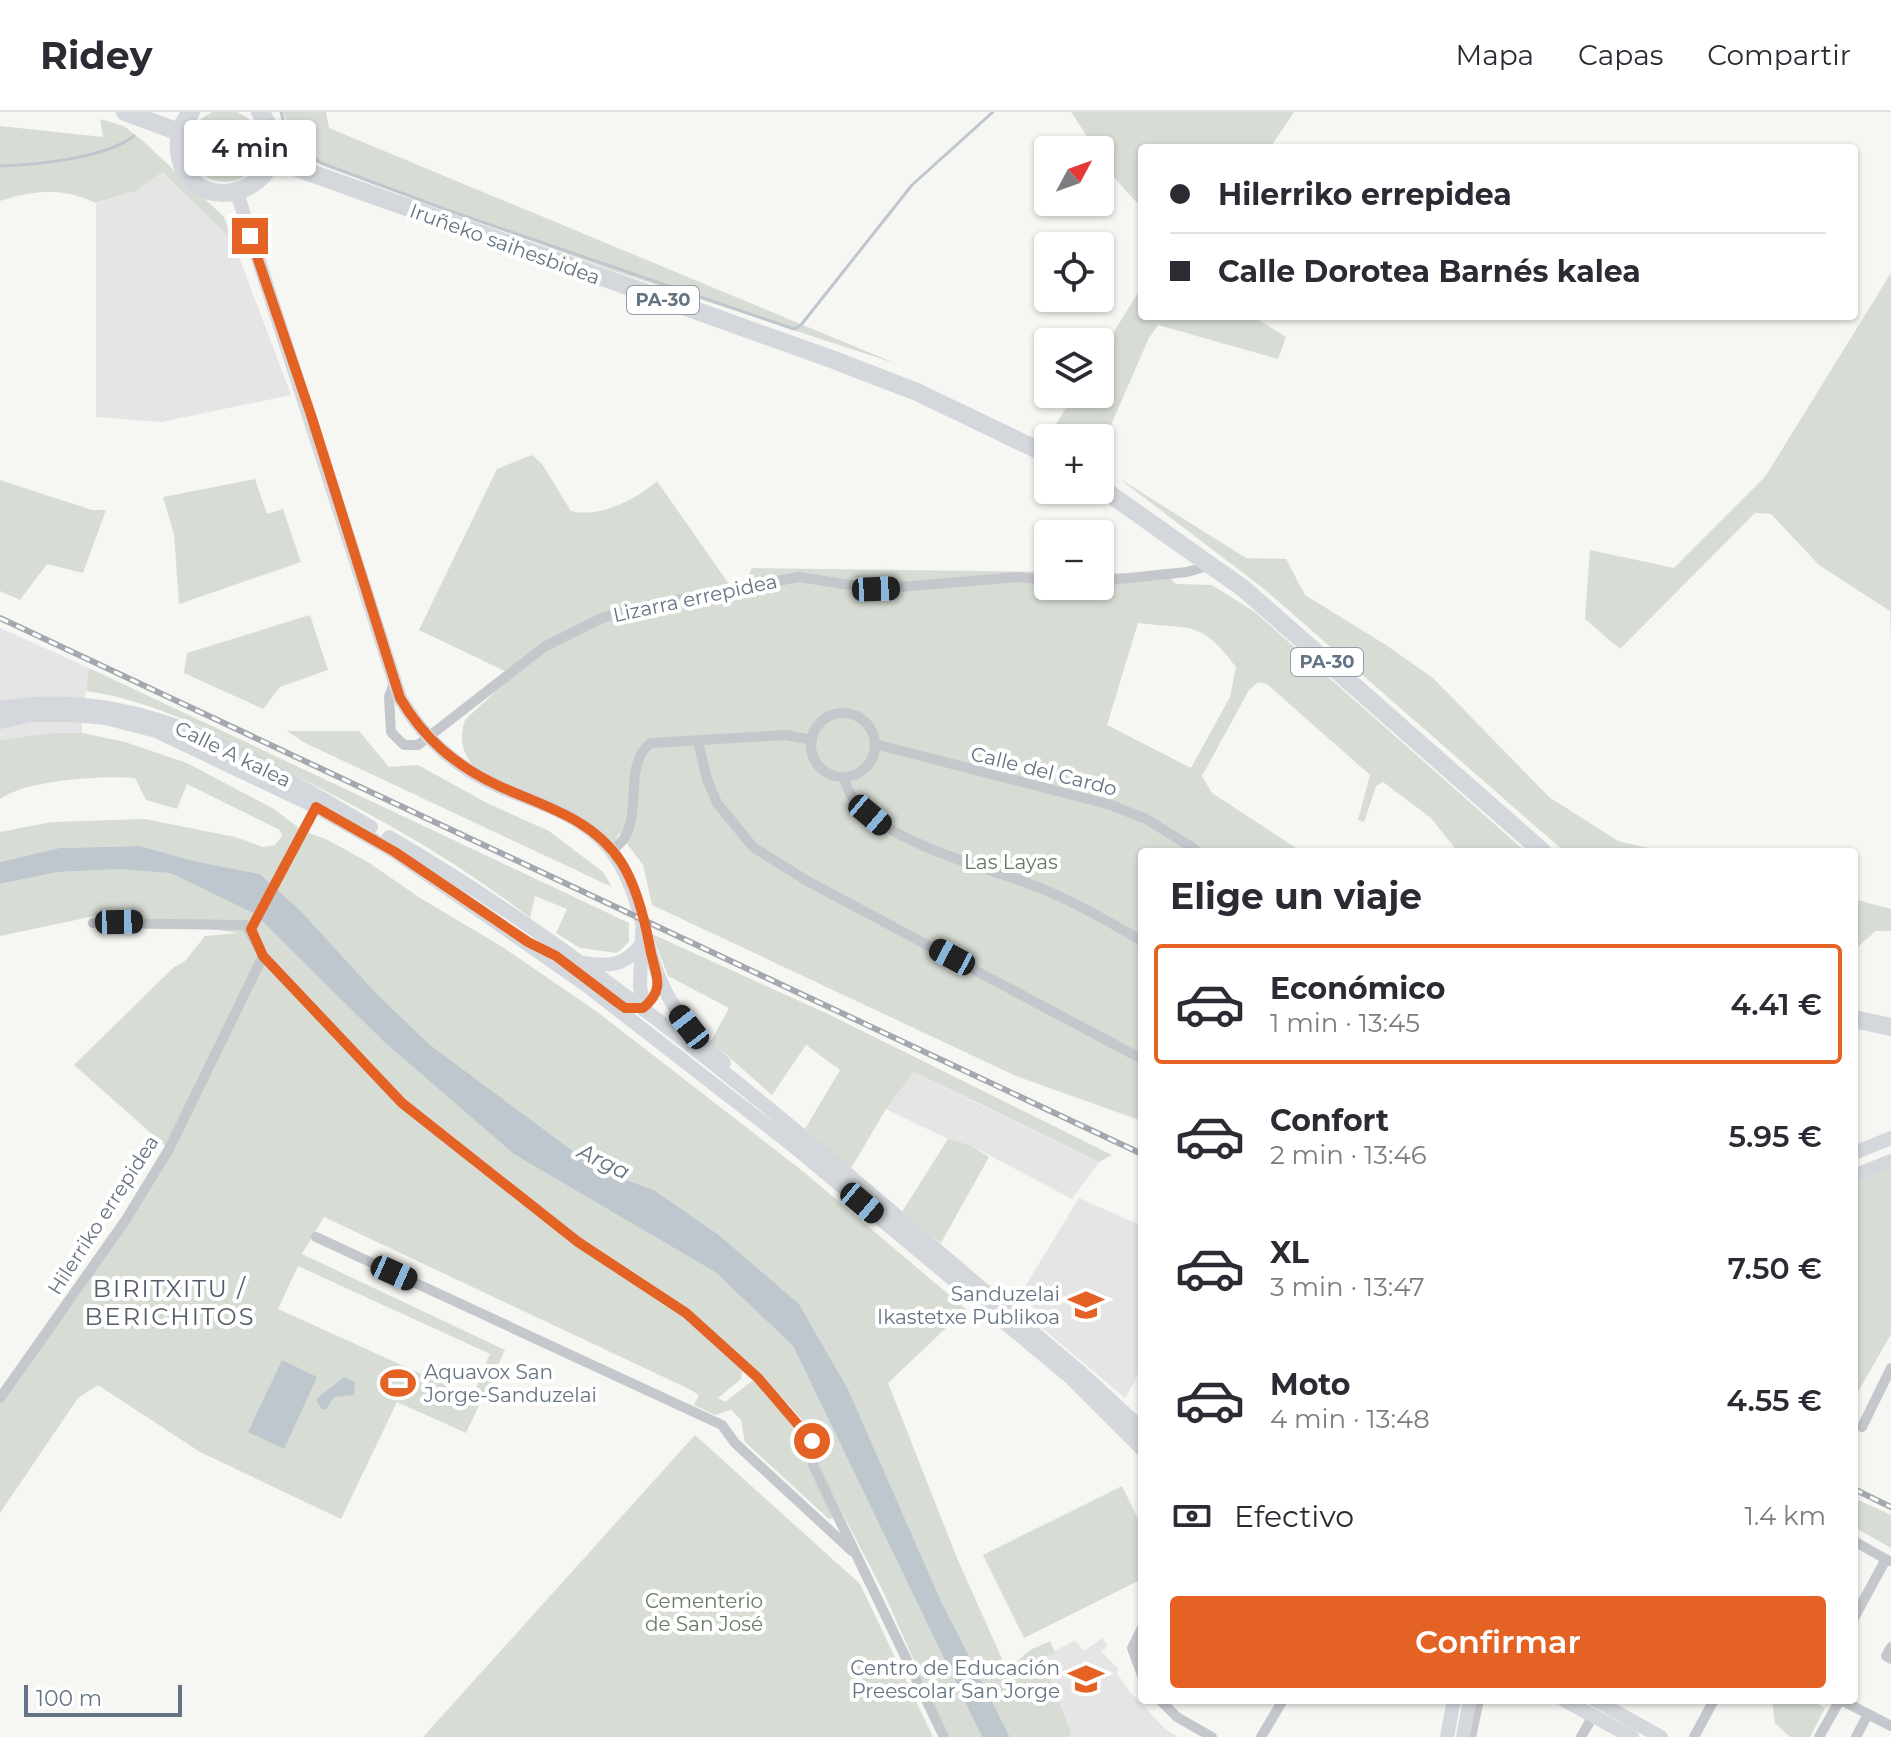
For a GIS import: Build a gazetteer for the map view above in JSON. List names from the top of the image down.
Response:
{
  "streets": {
    "highway": ["Iruñeko saihesbidea", "PA-30"],
    "main road": ["Calle A kalea"],
    "street": ["Lizarra errepidea", "Calle del Cardo", "Hilerriko errepidea"]
  },
  "districts": ["BIRITXITU / BERICHITOS"],
  "water": ["Arga"],
  "parks": ["Las Layas", "Cementerio de San José"],
  "places": {
    "school or university": ["Sanduzelai Ikastetxe Publikoa", "Centro de Educación Preescolar San Jorge"],
    "sports": ["Aquavox San Jorge-Sanduzelai"]
  },
  "scale_bar": "100 m",
  "north": "top right",
  "page": {
    "header": "Ridey",
    "nav": ["Mapa", "Capas", "Compartir"],
    "bubble": "4 min",
    "map_buttons": ["+", "−"],
    "banner": ["Hilerriko errepidea", "Calle Dorotea Barnés kalea"],
    "heading": "Elige un viaje",
    "list": [
      {
        "name": "Económico",
        "note": "1 min · 13:45",
        "value": "4.41 €"
      },
      {
        "name": "Confort",
        "note": "2 min · 13:46",
        "value": "5.95 €"
      },
      {
        "name": "XL",
        "note": "3 min · 13:47",
        "value": "7.50 €"
      },
      {
        "name": "Moto",
        "note": "4 min · 13:48",
        "value": "4.55 €"
      }
    ],
    "pay": ["Efectivo", "1.4 km"],
    "buttons": "Confirmar",
    "scale": "100 m"
  }
}
